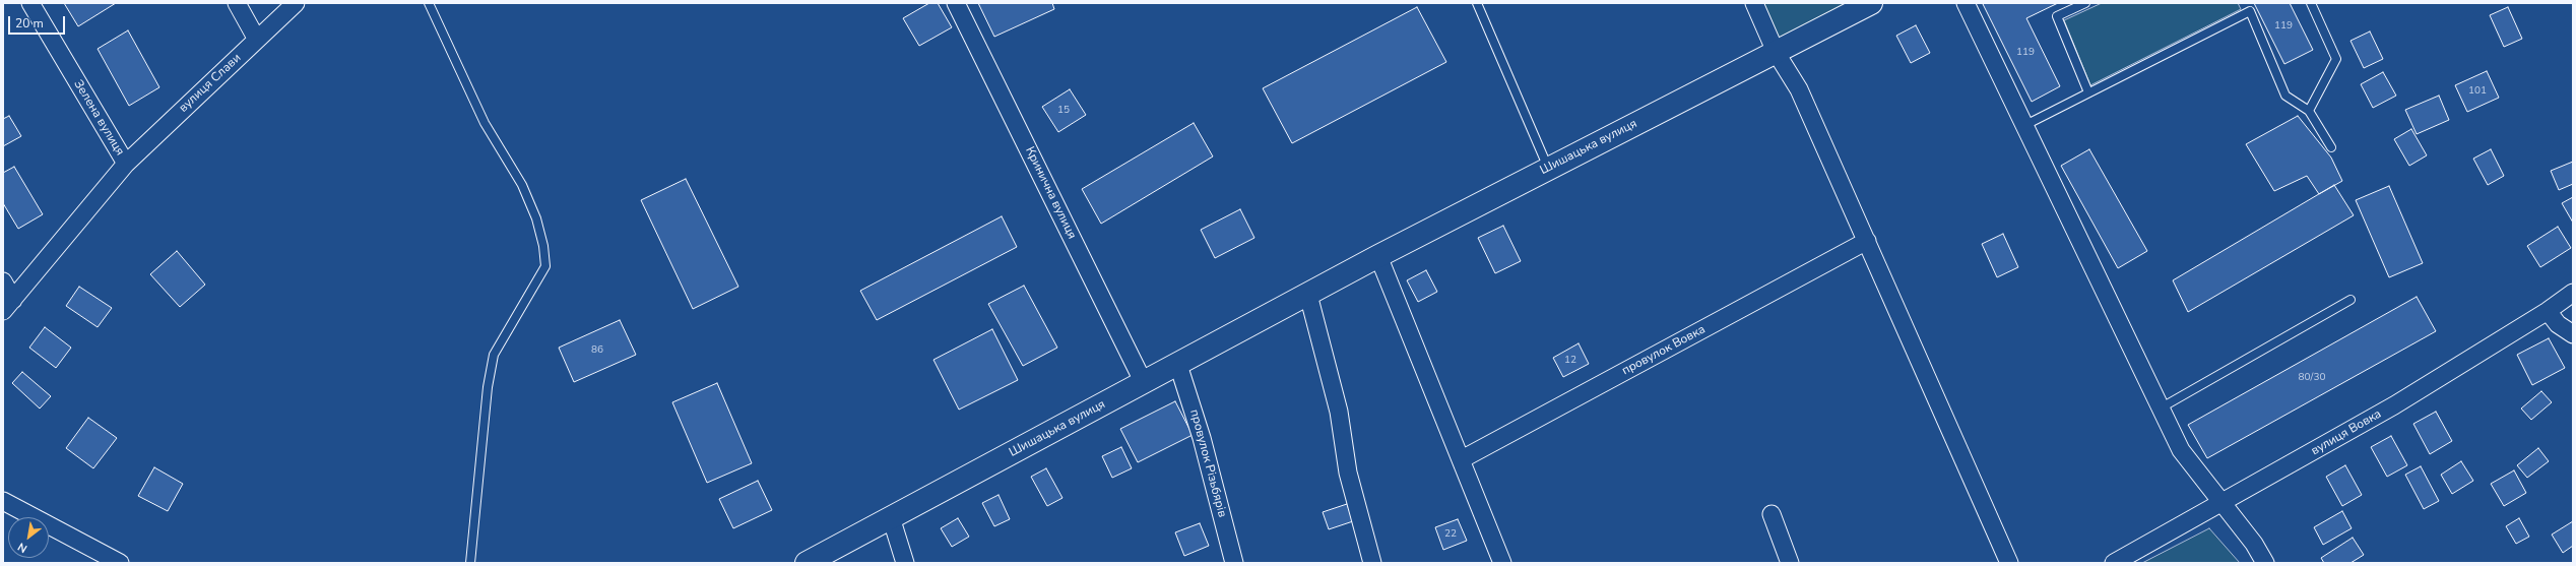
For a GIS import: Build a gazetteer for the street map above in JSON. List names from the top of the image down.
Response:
{
  "streets": {
    "street": [
      "вулиця Слави",
      "Зелена вулиця",
      "Шишацька вулиця",
      "Кринична вулиця",
      "провулок Вовка",
      "вулиця Вовка",
      "провулок Різьбярів"
    ]
  },
  "crossings": [
    ["вулиця Слави", "Зелена вулиця"],
    ["Шишацька вулиця", "Кринична вулиця"],
    ["Шишацька вулиця", "провулок Різьбярів"]
  ],
  "house_numbers": [
    "119",
    "119",
    "101",
    "15",
    "86",
    "12",
    "80/30",
    "22"
  ],
  "scale_bar": "20 m",
  "north": "bottom left"
}
